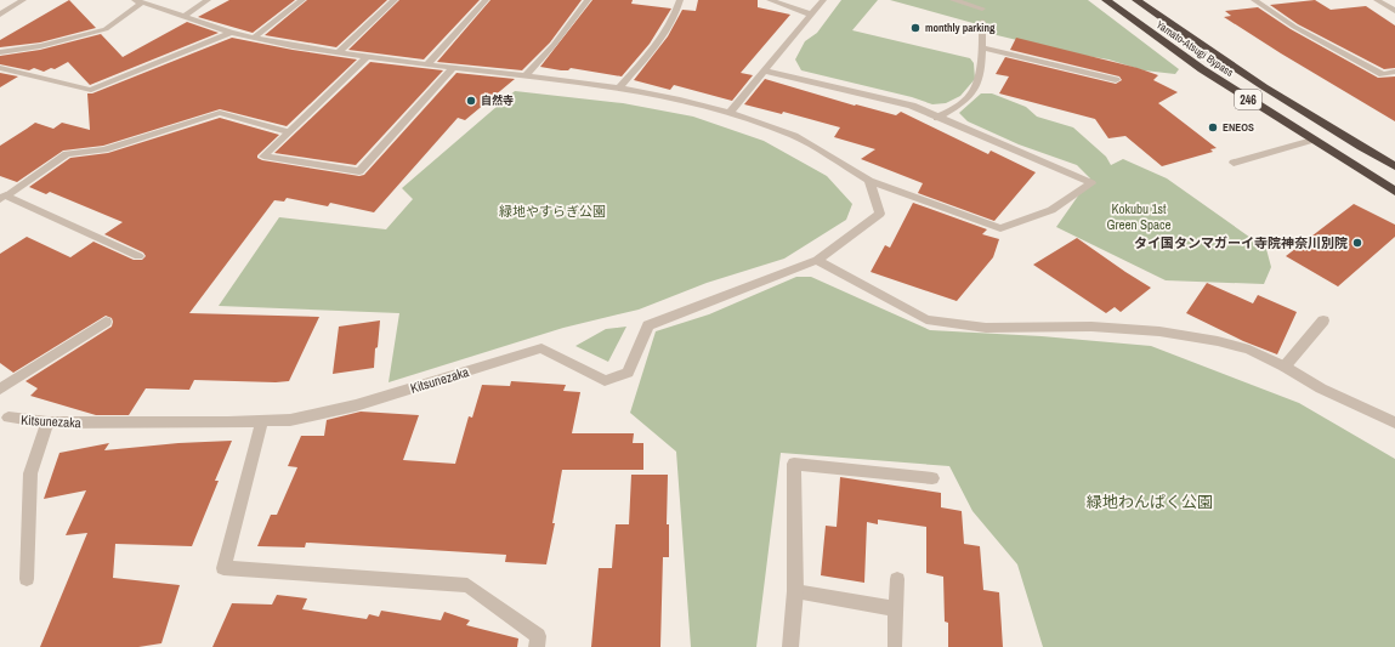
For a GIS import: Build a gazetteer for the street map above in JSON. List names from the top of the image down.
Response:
{
  "streets": {
    "highway": ["Yamato-Atsugi Bypass", "246"],
    "street": ["Kitsunezaka"]
  },
  "parks": ["Kokubu 1st Green Space", "緑地やすらぎ公園", "緑地わんぱく公園"],
  "places": [
    "monthly parking",
    "自然寺",
    "ENEOS",
    "タイ国タンマガーイ寺院神奈川別院"
  ]
}
